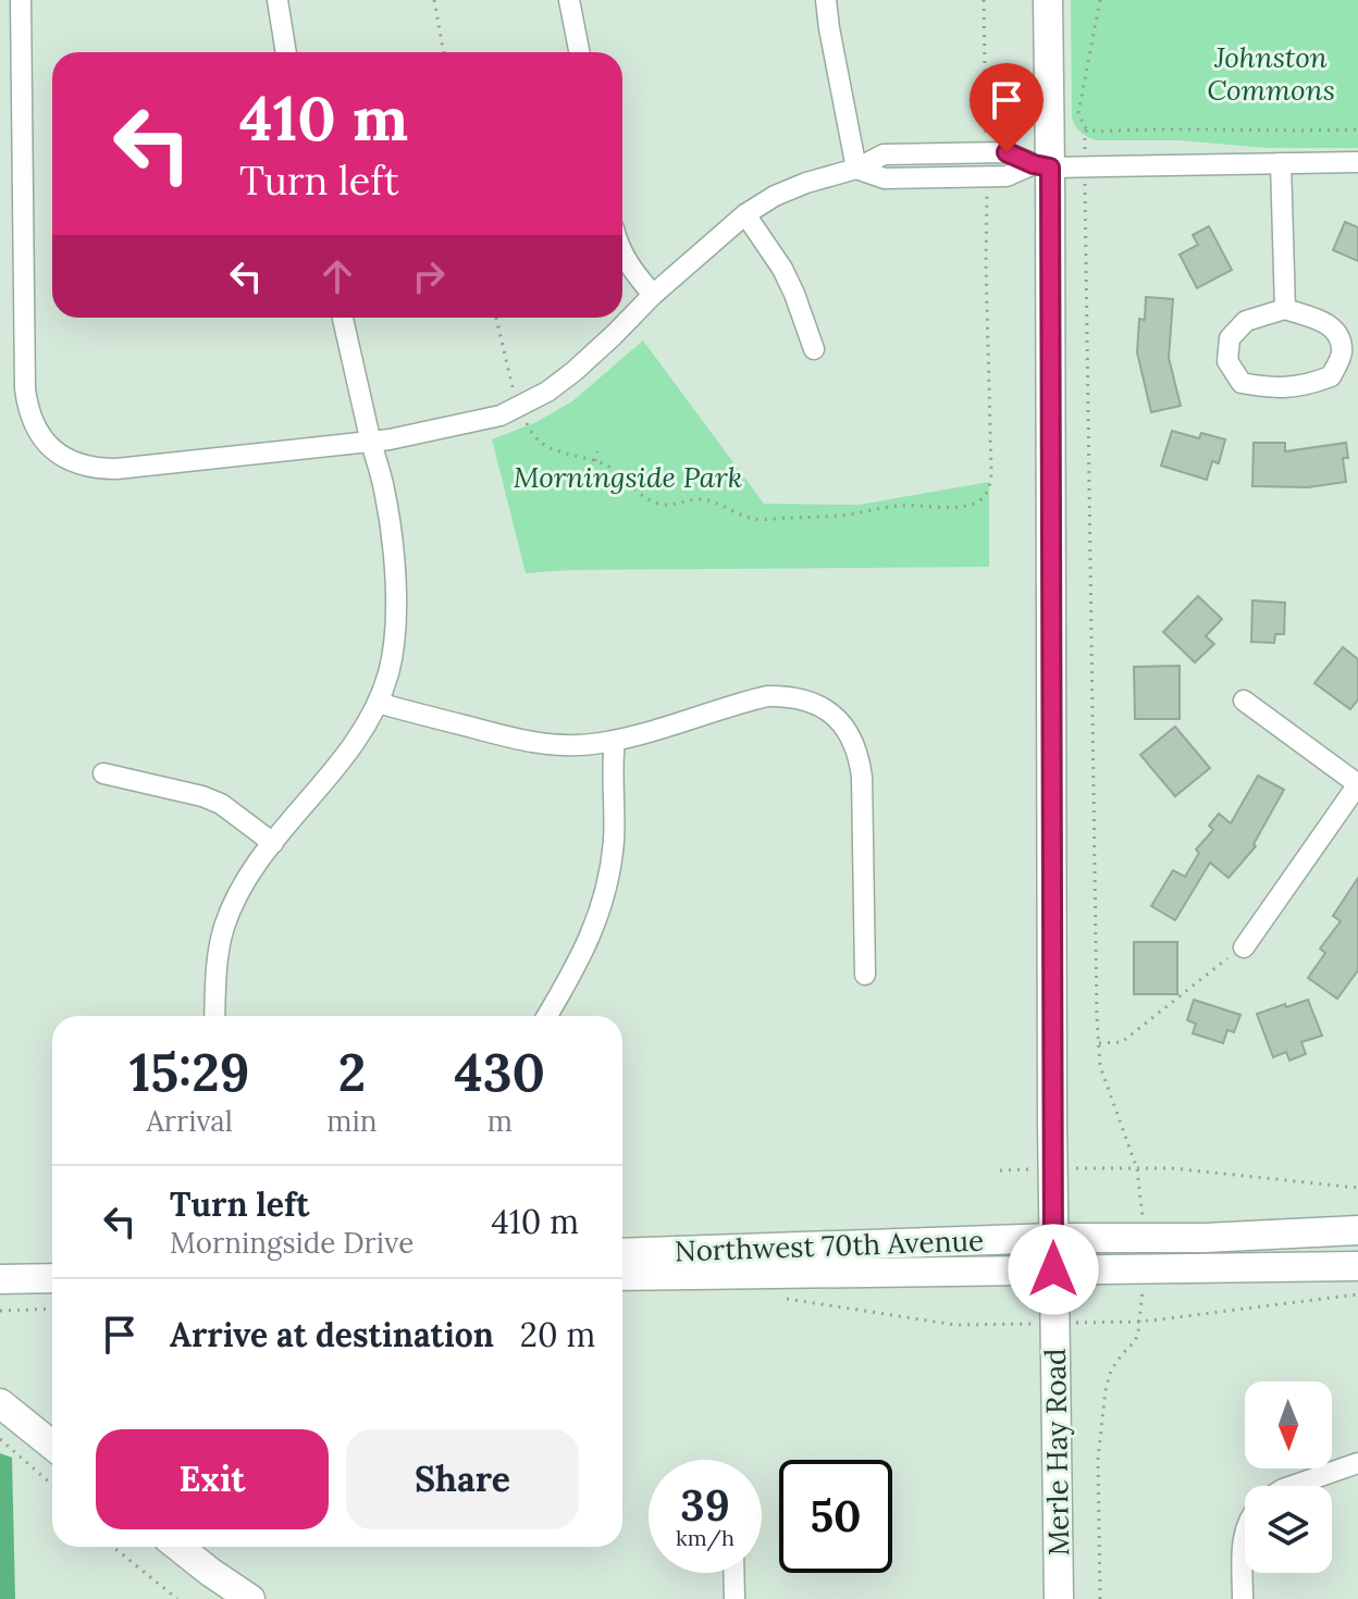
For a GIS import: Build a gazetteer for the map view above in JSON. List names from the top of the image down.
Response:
{
  "streets": {
    "main road": ["Northwest 70th Avenue", "Merle Hay Road"]
  },
  "crossings": [
    ["Northwest 70th Avenue", "Merle Hay Road"]
  ],
  "parks": ["Johnston Commons", "Morningside Park"],
  "north": "bottom",
  "page": {
    "turn": ["410 m", "Turn left"],
    "eta": [
      "15:29",
      "Arrival",
      "2",
      "min",
      "430",
      "m"
    ],
    "list": [
      {
        "name": "Turn left",
        "note": "Morningside Drive",
        "value": "410 m"
      },
      {
        "name": "Arrive at destination",
        "value": "20 m"
      }
    ],
    "buttons": ["Exit", "Share"],
    "speed": "39 km/h",
    "limit": "50"
  }
}
